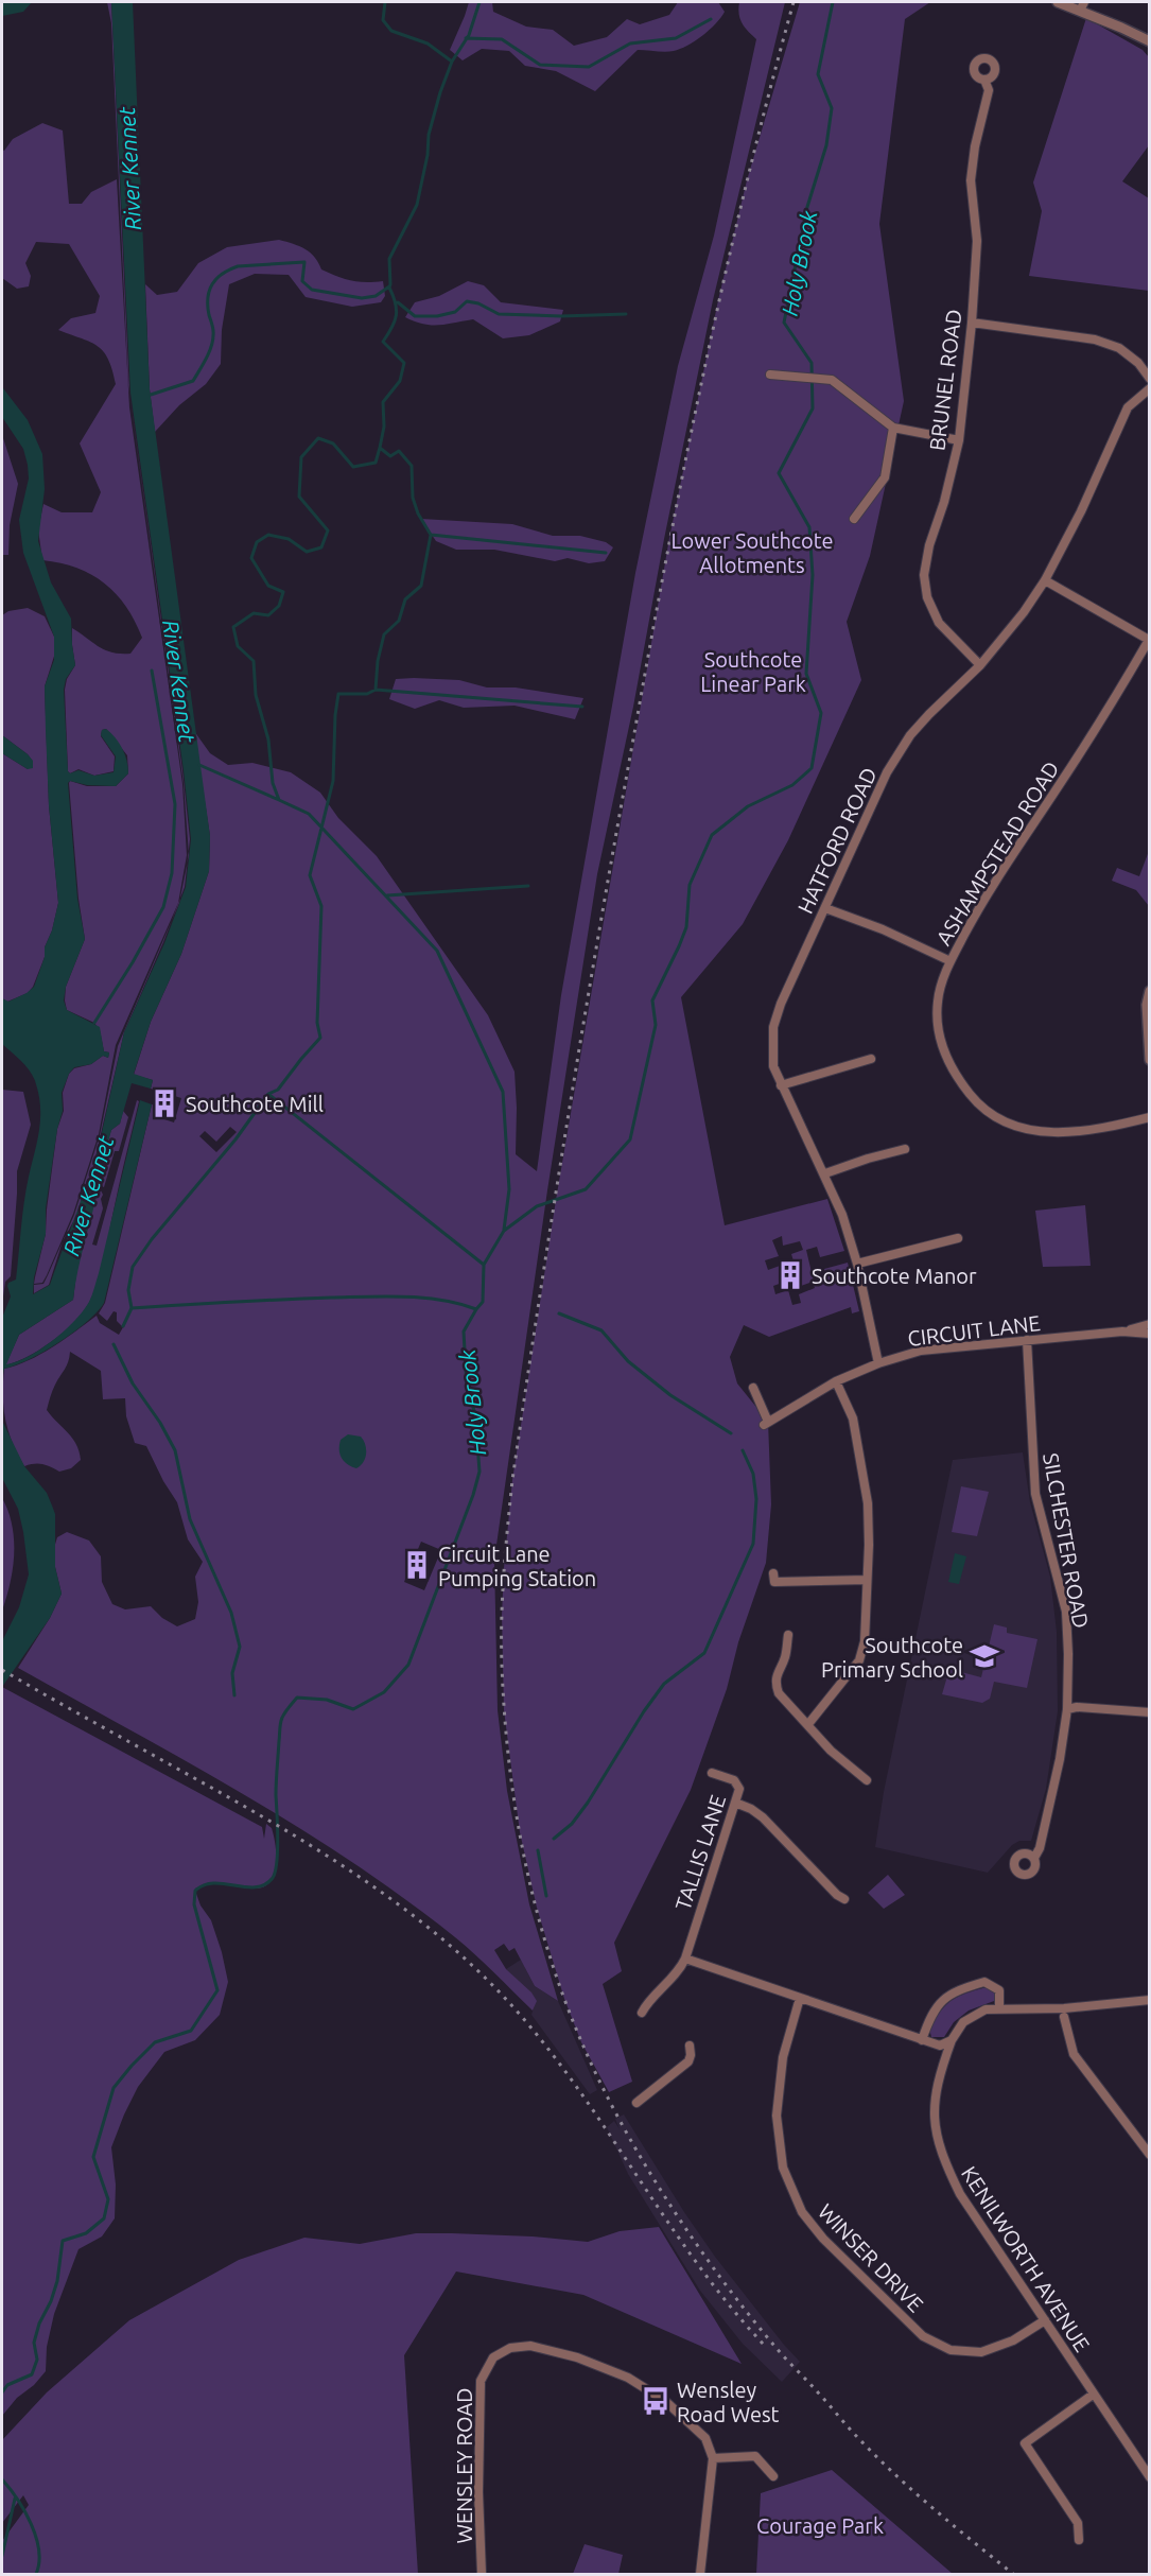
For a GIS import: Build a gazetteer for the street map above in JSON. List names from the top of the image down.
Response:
{
  "streets": {
    "street": [
      "BRUNEL ROAD",
      "HATFORD ROAD",
      "ASHAMPSTEAD ROAD",
      "CIRCUIT LANE",
      "SILCHESTER ROAD",
      "TALLIS LANE",
      "WINSER DRIVE",
      "KENILWORTH AVENUE",
      "WENSLEY ROAD"
    ]
  },
  "crossings": [
    ["BRUNEL ROAD", "HATFORD ROAD"],
    ["HATFORD ROAD", "CIRCUIT LANE"],
    ["CIRCUIT LANE", "SILCHESTER ROAD"],
    ["WINSER DRIVE", "KENILWORTH AVENUE"]
  ],
  "water": ["River Kennet", "Holy Brook"],
  "parks": ["Lower Southcote Allotments", "Southcote Linear Park", "Courage Park"],
  "places": {
    "building": ["Southcote Mill", "Southcote Manor", "Circuit Lane Pumping Station"],
    "school or university": ["Southcote Primary School"],
    "bus stop": ["Wensley Road West"]
  }
}
